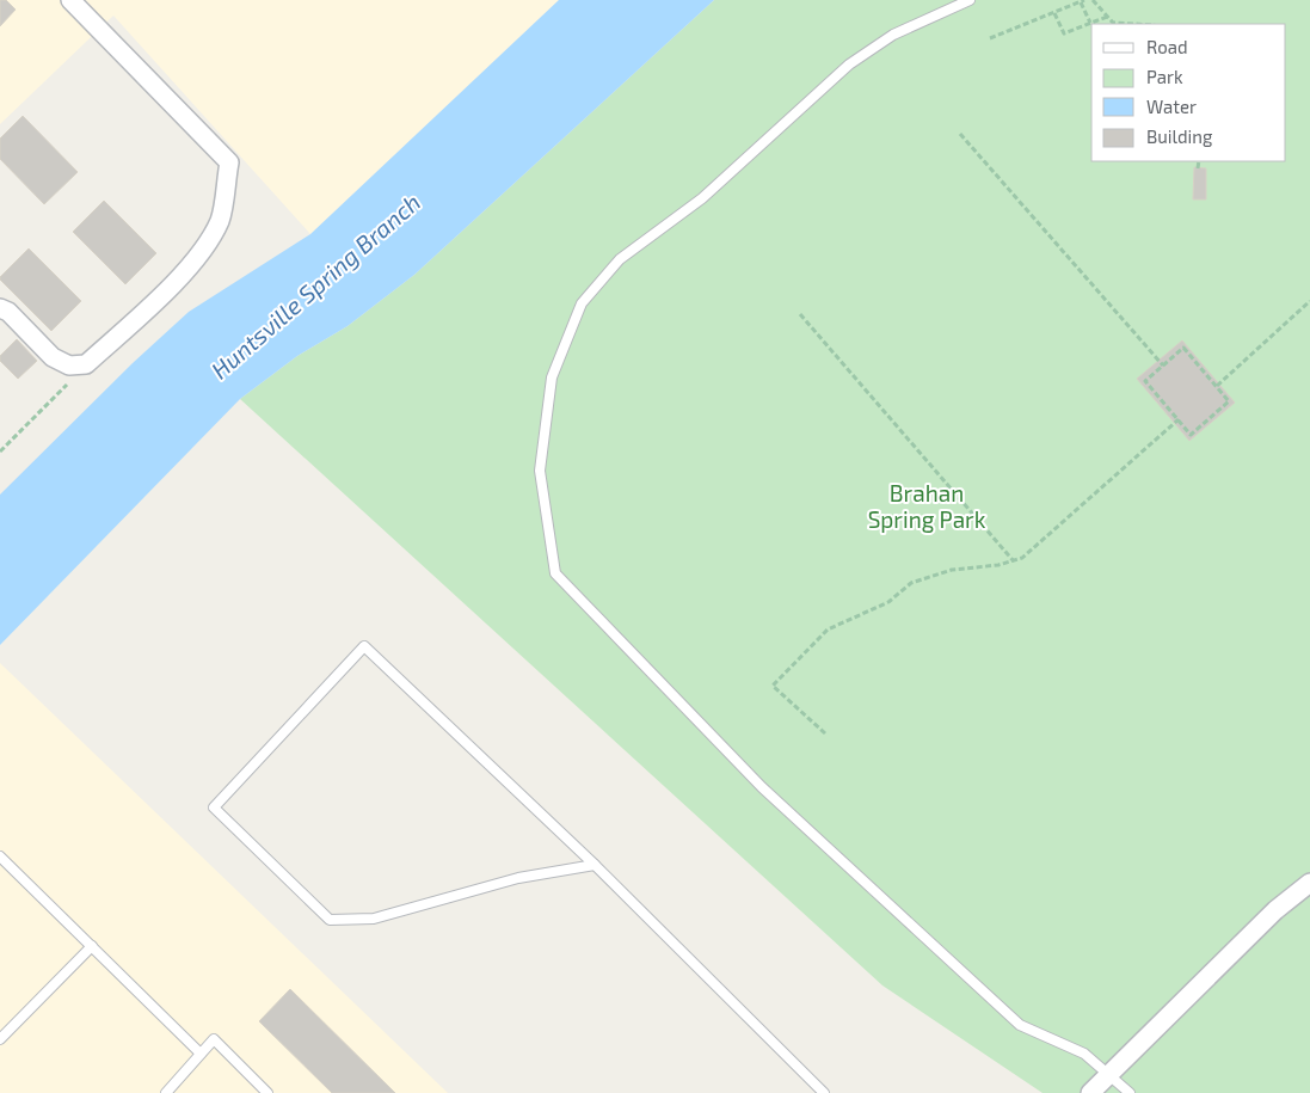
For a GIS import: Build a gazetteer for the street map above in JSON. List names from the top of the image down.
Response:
{
  "water": ["Huntsville Spring Branch"],
  "parks": ["Brahan Spring Park"],
  "legend": [
    "Road",
    "Park",
    "Water",
    "Building"
  ]
}
